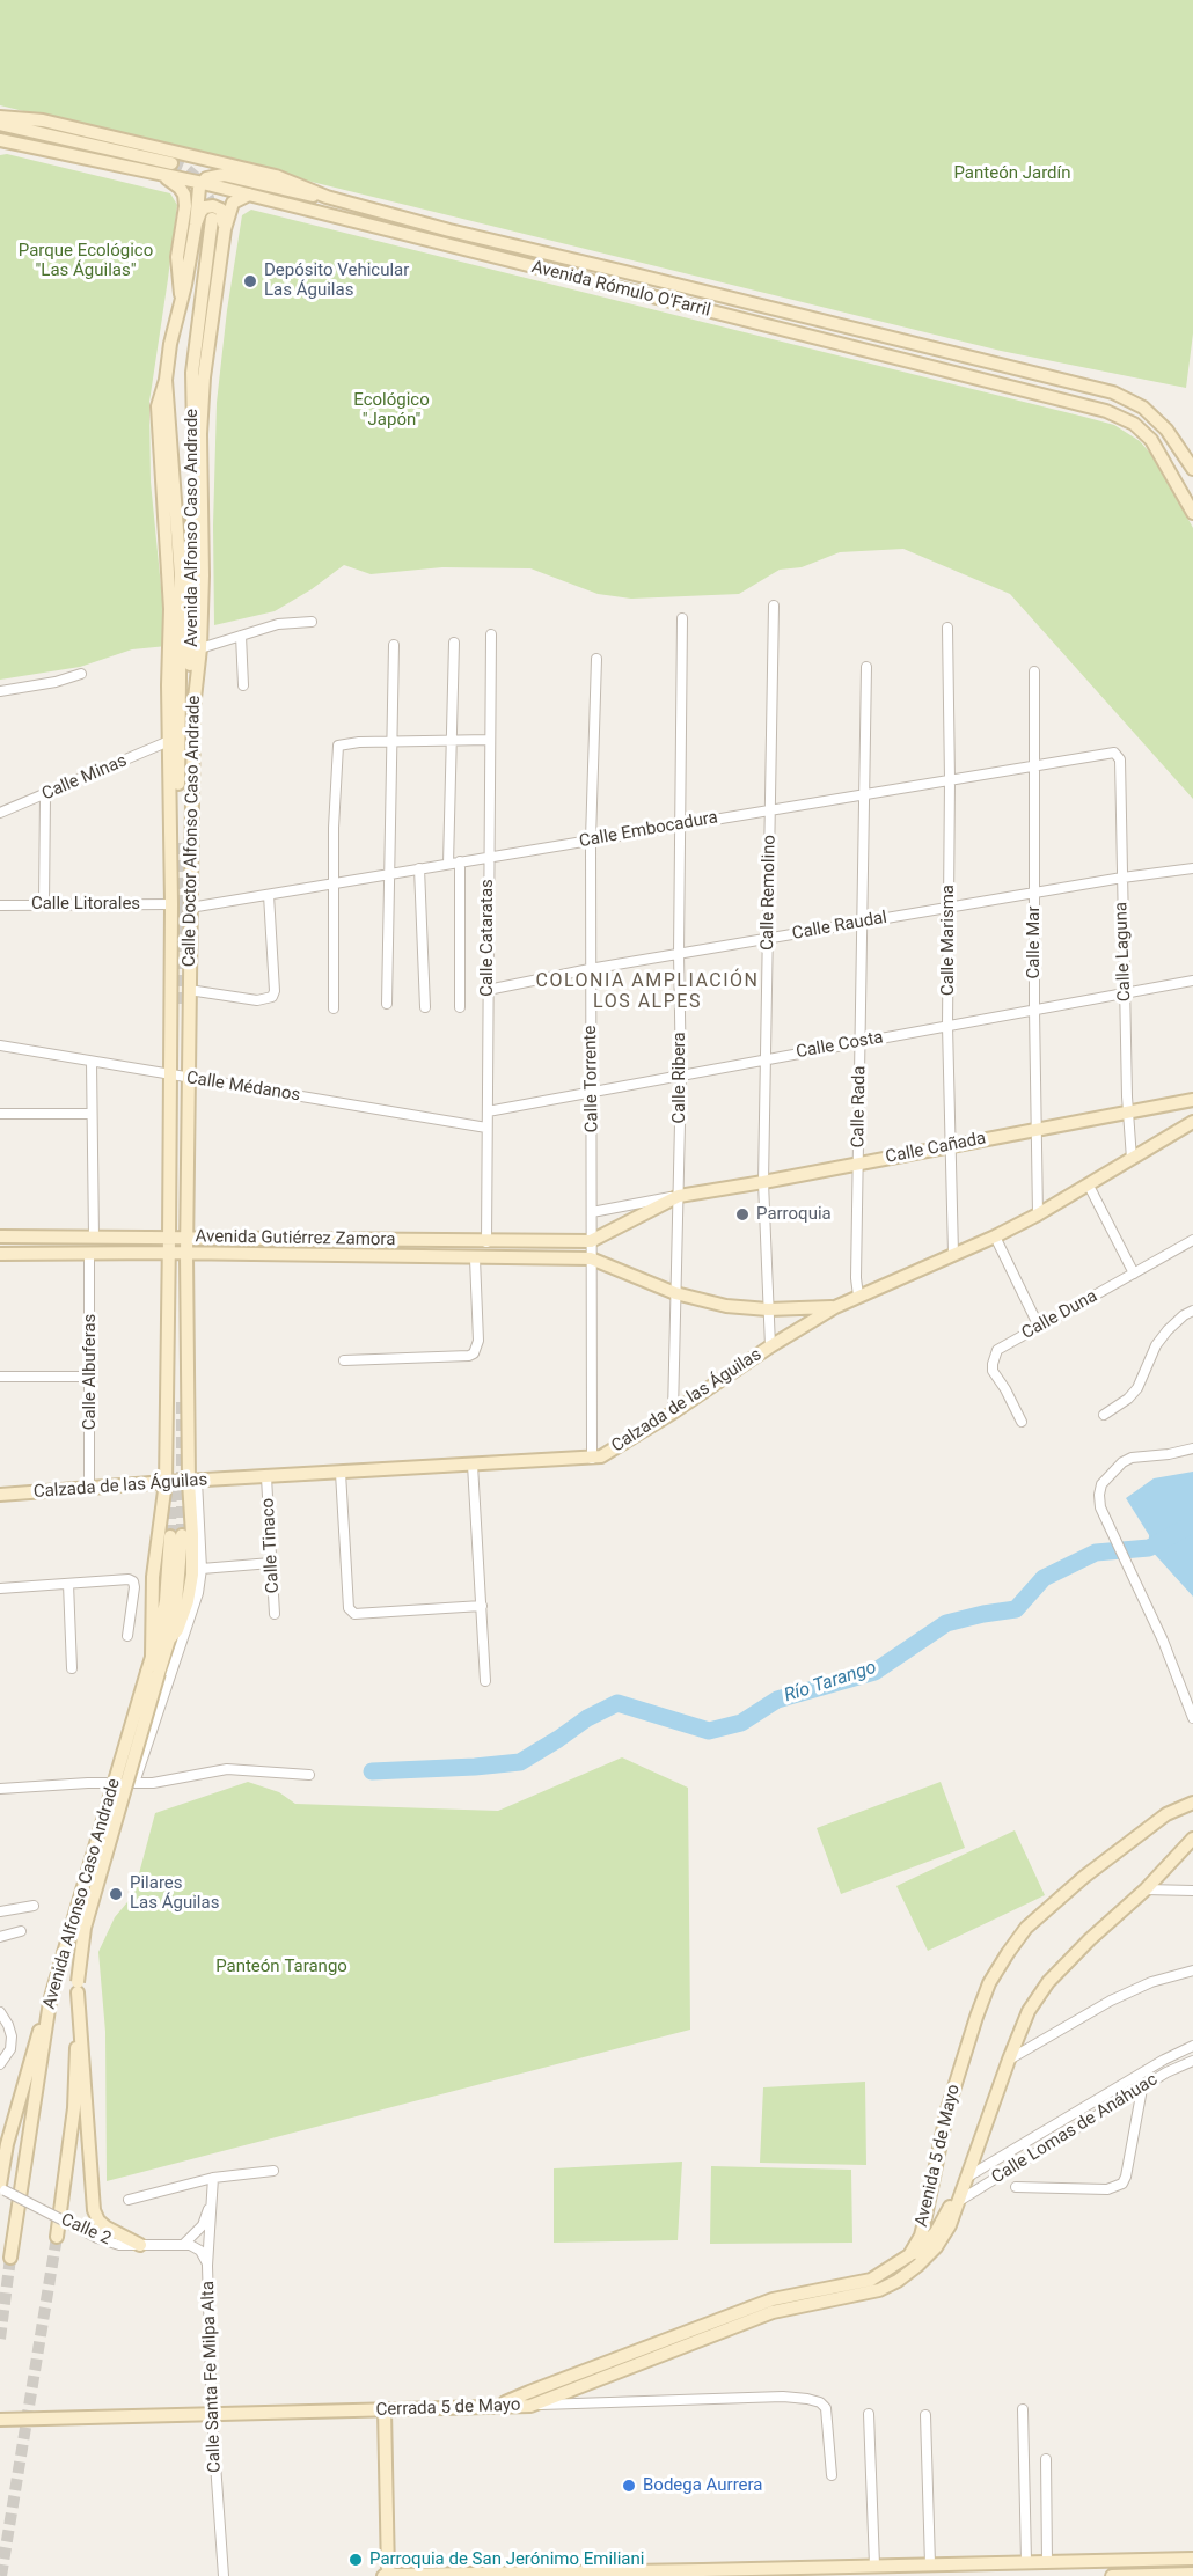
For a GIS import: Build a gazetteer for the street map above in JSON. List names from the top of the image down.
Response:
{
  "streets": {
    "main road": [
      "Avenida Rómulo O'Farril",
      "Avenida Alfonso Caso Andrade",
      "Calle Doctor Alfonso Caso Andrade",
      "Calle Cañada",
      "Avenida Gutiérrez Zamora",
      "Calzada de las Águilas",
      "Avenida 5 de Mayo",
      "Cerrada 5 de Mayo"
    ],
    "street": [
      "Calle Minas",
      "Calle Embocadura",
      "Calle Remolino",
      "Calle Litorales",
      "Calle Raudal",
      "Calle Cataratas",
      "Calle Marisma",
      "Calle Mar",
      "Calle Laguna",
      "Calle Costa",
      "Calle Ribera",
      "Calle Torrente",
      "Calle Médanos",
      "Calle Rada",
      "Calle Duna",
      "Calle Albuferas",
      "Calle Tinaco",
      "Calle Lomas de Anáhuac",
      "Calle 2",
      "Calle Santa Fe Milpa Alta"
    ]
  },
  "crossings": [
    ["Avenida Rómulo O'Farril", "Avenida Alfonso Caso Andrade"],
    ["Avenida Rómulo O'Farril", "Calle Doctor Alfonso Caso Andrade"],
    ["Avenida Alfonso Caso Andrade", "Calle Doctor Alfonso Caso Andrade"],
    ["Avenida Alfonso Caso Andrade", "Calzada de las Águilas"],
    ["Calle Minas", "Calle Doctor Alfonso Caso Andrade"],
    ["Calle Embocadura", "Calle Doctor Alfonso Caso Andrade"],
    ["Calle Embocadura", "Calle Remolino"],
    ["Calle Embocadura", "Calle Cataratas"],
    ["Calle Embocadura", "Calle Marisma"],
    ["Calle Embocadura", "Calle Mar"],
    ["Calle Embocadura", "Calle Laguna"],
    ["Calle Embocadura", "Calle Ribera"],
    ["Calle Embocadura", "Calle Torrente"],
    ["Calle Embocadura", "Calle Rada"],
    ["Calle Doctor Alfonso Caso Andrade", "Calle Litorales"],
    ["Calle Doctor Alfonso Caso Andrade", "Calle Médanos"],
    ["Calle Doctor Alfonso Caso Andrade", "Avenida Gutiérrez Zamora"],
    ["Calle Doctor Alfonso Caso Andrade", "Calzada de las Águilas"],
    ["Calle Remolino", "Calle Raudal"],
    ["Calle Remolino", "Calle Costa"],
    ["Calle Remolino", "Calle Cañada"],
    ["Calle Remolino", "Calzada de las Águilas"],
    ["Calle Raudal", "Calle Cataratas"],
    ["Calle Raudal", "Calle Marisma"],
    ["Calle Raudal", "Calle Mar"],
    ["Calle Raudal", "Calle Laguna"],
    ["Calle Raudal", "Calle Ribera"],
    ["Calle Raudal", "Calle Torrente"],
    ["Calle Raudal", "Calle Rada"],
    ["Calle Cataratas", "Calle Costa"],
    ["Calle Cataratas", "Calle Médanos"],
    ["Calle Cataratas", "Avenida Gutiérrez Zamora"],
    ["Calle Marisma", "Calle Costa"],
    ["Calle Marisma", "Calle Cañada"],
    ["Calle Marisma", "Calzada de las Águilas"],
    ["Calle Mar", "Calle Costa"],
    ["Calle Mar", "Calle Cañada"],
    ["Calle Mar", "Calzada de las Águilas"],
    ["Calle Laguna", "Calle Costa"],
    ["Calle Laguna", "Calle Cañada"],
    ["Calle Laguna", "Calzada de las Águilas"],
    ["Calle Costa", "Calle Ribera"],
    ["Calle Costa", "Calle Torrente"],
    ["Calle Costa", "Calle Rada"],
    ["Calle Ribera", "Calle Cañada"],
    ["Calle Ribera", "Calzada de las Águilas"],
    ["Calle Torrente", "Calle Cañada"],
    ["Calle Torrente", "Avenida Gutiérrez Zamora"],
    ["Calle Torrente", "Calzada de las Águilas"],
    ["Calle Rada", "Calle Cañada"],
    ["Calle Rada", "Calzada de las Águilas"],
    ["Calle Cañada", "Avenida Gutiérrez Zamora"],
    ["Avenida Gutiérrez Zamora", "Calle Albuferas"],
    ["Calle Albuferas", "Calzada de las Águilas"],
    ["Calzada de las Águilas", "Calle Tinaco"],
    ["Calle Lomas de Anáhuac", "Avenida 5 de Mayo"],
    ["Avenida 5 de Mayo", "Cerrada 5 de Mayo"],
    ["Calle Santa Fe Milpa Alta", "Cerrada 5 de Mayo"]
  ],
  "districts": ["COLONIA AMPLIACIÓN LOS ALPES"],
  "water": ["Río Tarango"],
  "parks": [
    "Panteón Jardín",
    "Parque Ecológico \"Las Águilas\"",
    "Ecológico \"Japón\"",
    "Panteón Tarango"
  ],
  "places": [
    "Depósito Vehicular Las Águilas",
    "Parroquia",
    "Pilares Las Águilas",
    "Bodega Aurrera",
    "Parroquia de San Jerónimo Emiliani"
  ]
}
